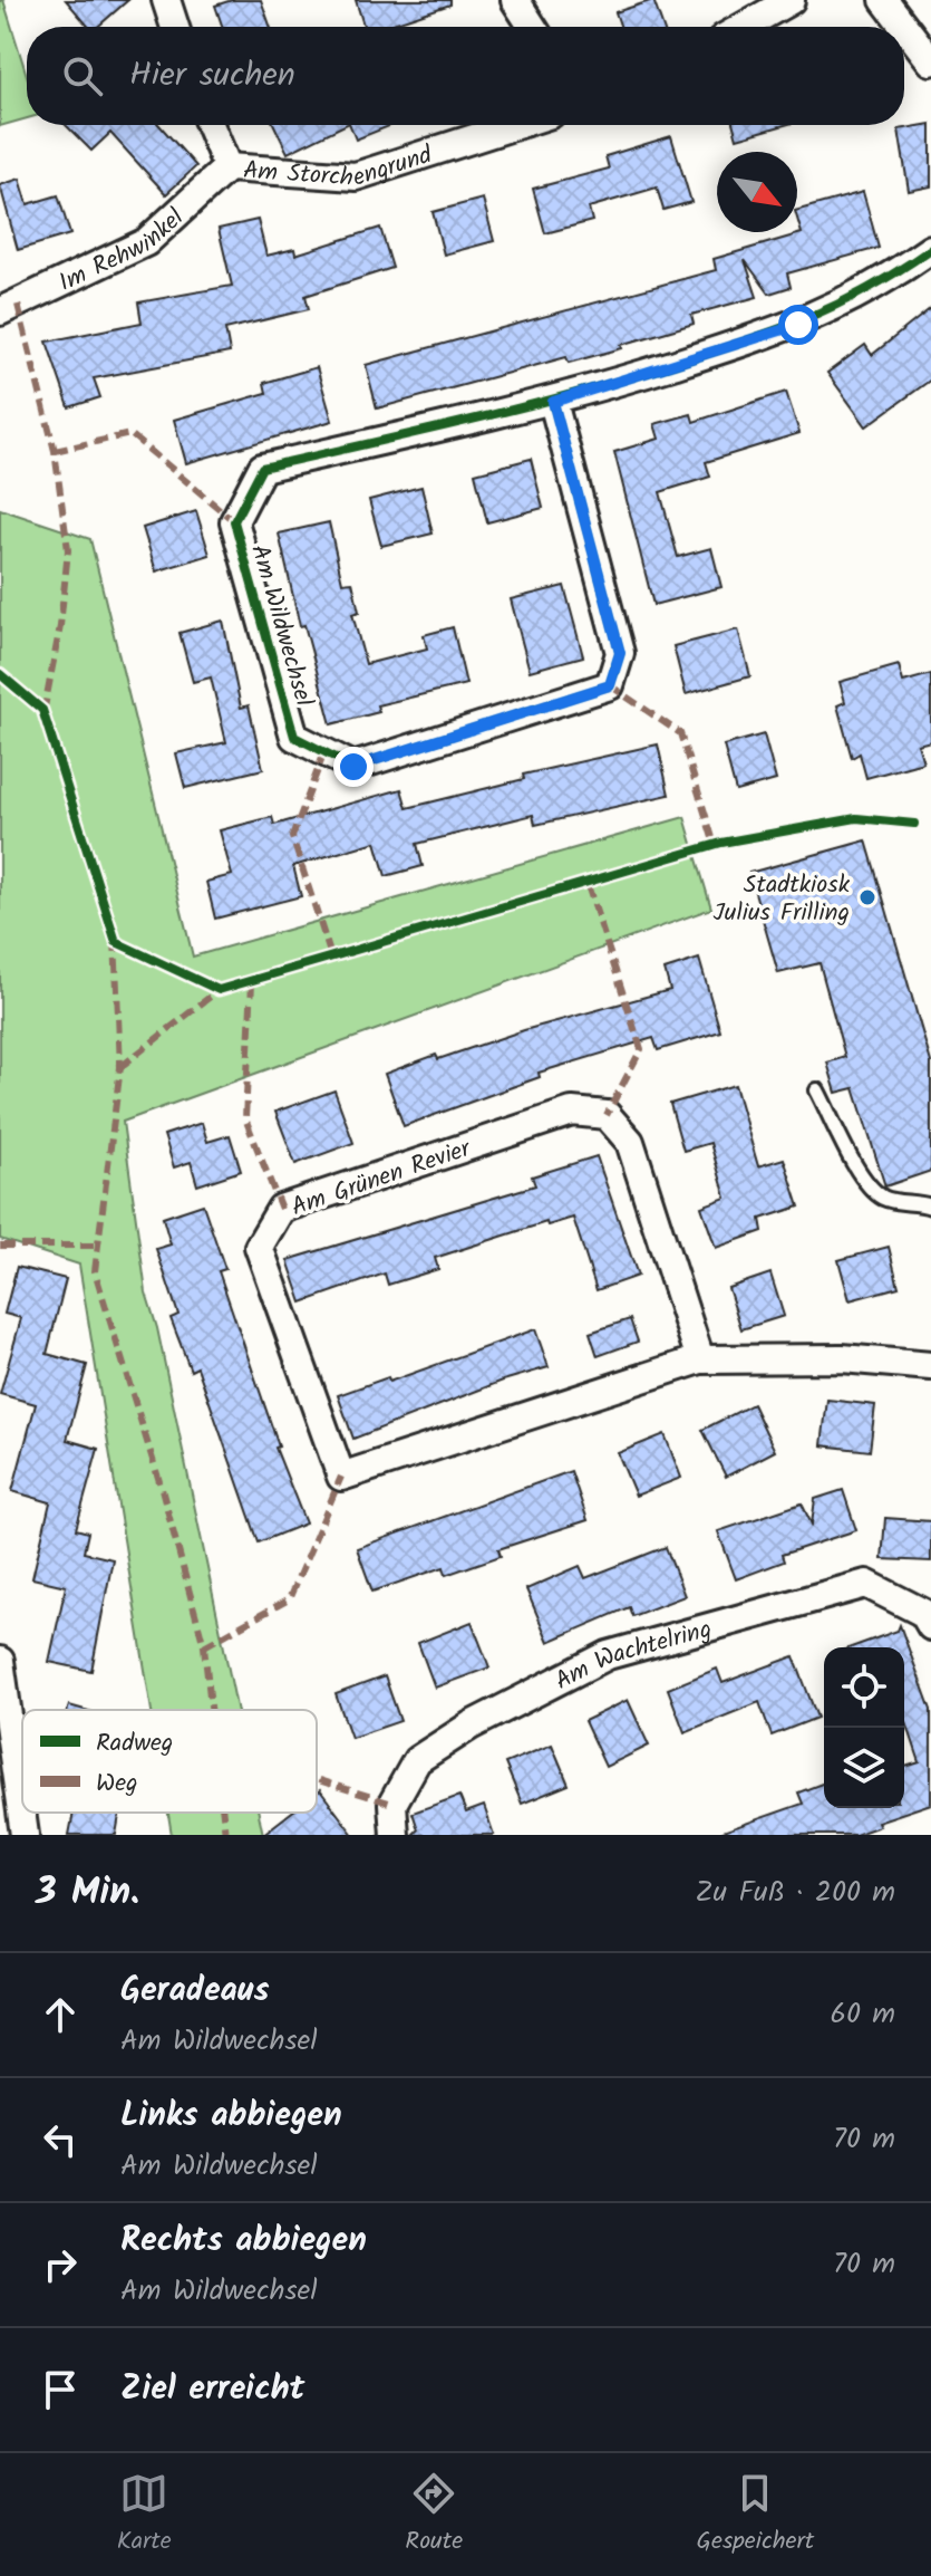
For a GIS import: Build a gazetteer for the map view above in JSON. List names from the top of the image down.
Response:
{
  "streets": {
    "street": [
      "Am Storchengrund",
      "Im Rehwinkel",
      "Am Wildwechsel",
      "Am Grünen Revier",
      "Am Wachtelring"
    ]
  },
  "crossings": [
    ["Am Storchengrund", "Im Rehwinkel"]
  ],
  "places": ["Stadtkiosk Julius Frilling"],
  "legend": ["Radweg", "Weg"],
  "north": "bottom right",
  "page": {
    "search": "Hier suchen",
    "heading": ["3 Min.", "Zu Fuß · 200 m"],
    "list": [
      ["Geradeaus", "Am Wildwechsel", "60 m"],
      ["Links abbiegen", "Am Wildwechsel", "70 m"],
      ["Rechts abbiegen", "Am Wildwechsel", "70 m"],
      "Ziel erreicht"
    ],
    "nav": ["Karte", "Route", "Gespeichert"]
  }
}
